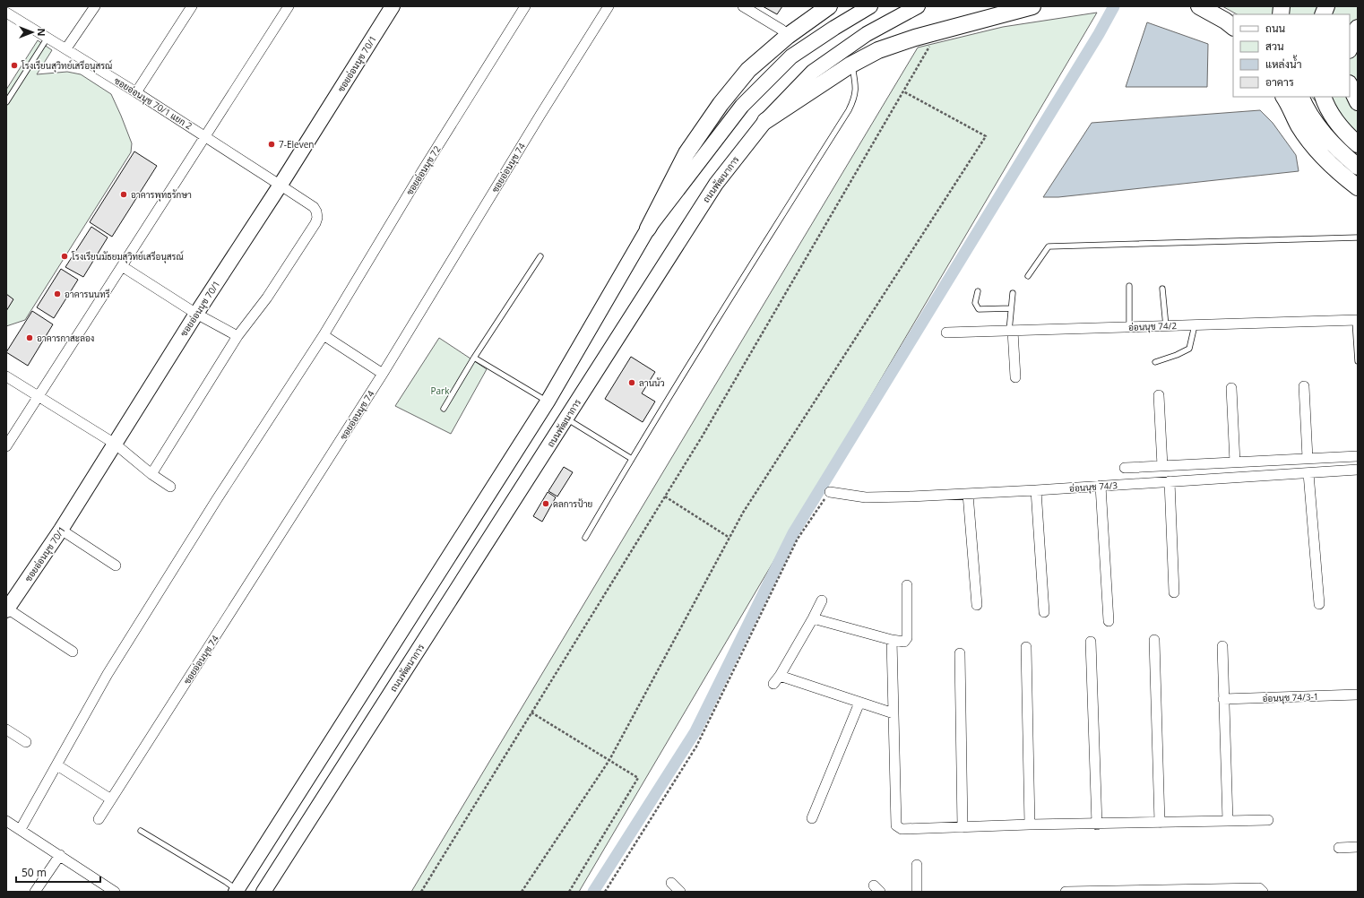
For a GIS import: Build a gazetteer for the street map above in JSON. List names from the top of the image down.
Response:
{
  "streets": {
    "main road": ["ซอยอ่อนนุช 70/1", "ถนนพัฒนาการ"],
    "street": [
      "ซอยอ่อนนุช 70/1 แยก 2",
      "ซอยอ่อนนุช 74",
      "ซอยอ่อนนุช 72",
      "อ่อนนุช 74/2",
      "อ่อนนุช 74/3",
      "อ่อนนุช 74/3-1"
    ]
  },
  "crossings": [
    ["ซอยอ่อนนุช 70/1", "ซอยอ่อนนุช 70/1 แยก 2"]
  ],
  "parks": ["Park"],
  "places": [
    "โรงเรียนสุวิทย์เสรีอนุสรณ์",
    "7-Eleven",
    "อาคารพุทธรักษา",
    "โรงเรียนมัธยมสุวิทย์เสรีอนุสรณ์",
    "อาคารนนทรี",
    "อาคารกาสะลอง",
    "ลานนัว",
    "ดลการป้าย"
  ],
  "legend": [
    "ถนน",
    "สวน",
    "แหล่งน้ำ",
    "อาคาร"
  ],
  "scale_bar": "50 m",
  "north": "right"
}
